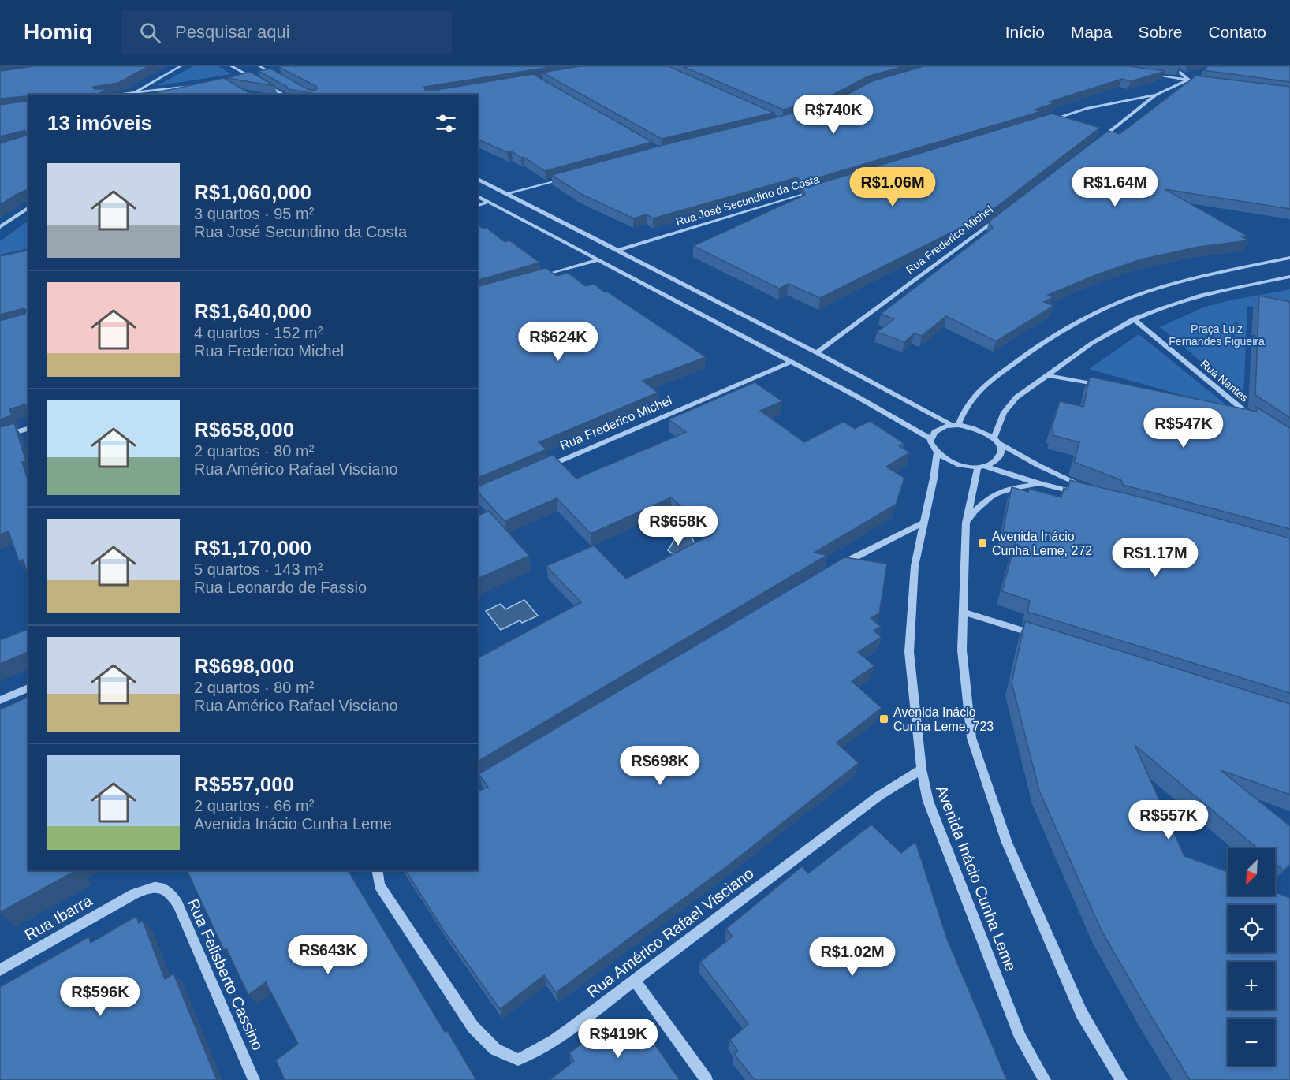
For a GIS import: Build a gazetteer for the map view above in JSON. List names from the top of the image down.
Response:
{
  "streets": {
    "street": [
      "Rua José Secundino da Costa",
      "Rua Frederico Michel",
      "Rua Nantes",
      "Avenida Inácio Cunha Leme",
      "Rua Ibarra",
      "Rua Américo Rafael Visciano",
      "Rua Felisberto Cassino"
    ]
  },
  "crossings": [
    ["Avenida Inácio Cunha Leme", "Rua Américo Rafael Visciano"],
    ["Rua Ibarra", "Rua Felisberto Cassino"]
  ],
  "parks": ["Praça Luiz Fernandes Figueira"],
  "places": {
    "transit": ["Avenida Inácio Cunha Leme, 272", "Avenida Inácio Cunha Leme, 723"]
  },
  "north": "bottom left",
  "page": {
    "header": "Homiq",
    "search": "Pesquisar aqui",
    "nav": [
      "Início",
      "Mapa",
      "Sobre",
      "Contato"
    ],
    "price": [
      "R$740K",
      "R$1.06M",
      "R$1.64M",
      "R$624K",
      "R$547K",
      "R$658K",
      "R$1.17M",
      "R$698K",
      "R$557K",
      "R$643K",
      "R$1.02M",
      "R$596K",
      "R$419K"
    ],
    "heading": "13 imóveis",
    "list": [
      {
        "name": "R$1,060,000",
        "note": "3 quartos · 95 m² · Rua José Secundino da Costa"
      },
      {
        "name": "R$1,640,000",
        "note": "4 quartos · 152 m² · Rua Frederico Michel"
      },
      {
        "name": "R$658,000",
        "note": "2 quartos · 80 m² · Rua Américo Rafael Visciano"
      },
      {
        "name": "R$1,170,000",
        "note": "5 quartos · 143 m² · Rua Leonardo de Fassio"
      },
      {
        "name": "R$698,000",
        "note": "2 quartos · 80 m² · Rua Américo Rafael Visciano"
      },
      {
        "name": "R$557,000",
        "note": "2 quartos · 66 m² · Avenida Inácio Cunha Leme"
      }
    ],
    "map_buttons": ["+", "−"]
  }
}
